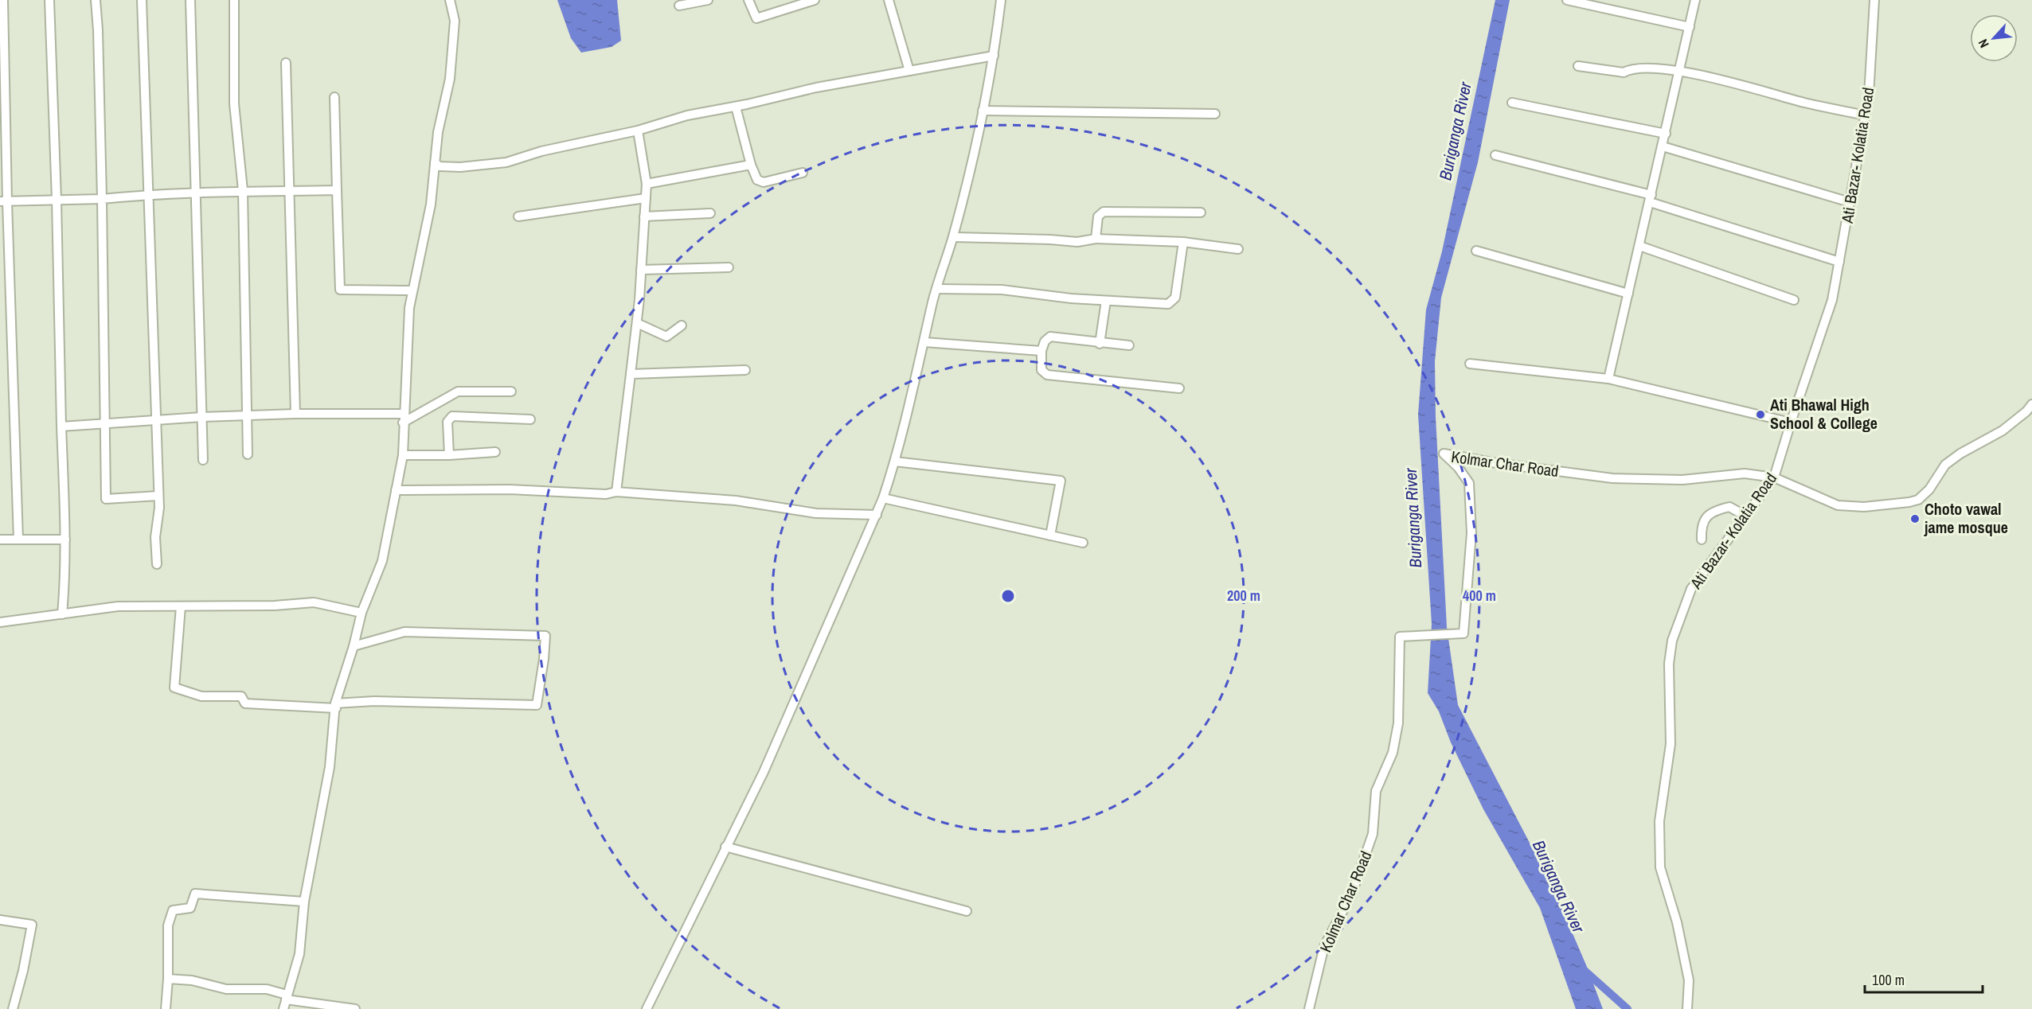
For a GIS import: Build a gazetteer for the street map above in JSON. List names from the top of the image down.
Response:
{
  "streets": {
    "street": ["Ati Bazar- Kolatia Road", "Kolmar Char Road"]
  },
  "crossings": [
    ["Ati Bazar- Kolatia Road", "Kolmar Char Road"]
  ],
  "water": ["Buriganga River"],
  "places": ["Ati Bhawal High School & College", "Choto vawal jame mosque"],
  "scale_bar": "100 m",
  "north": "bottom left",
  "rings": ["200 m", "400 m"]
}
